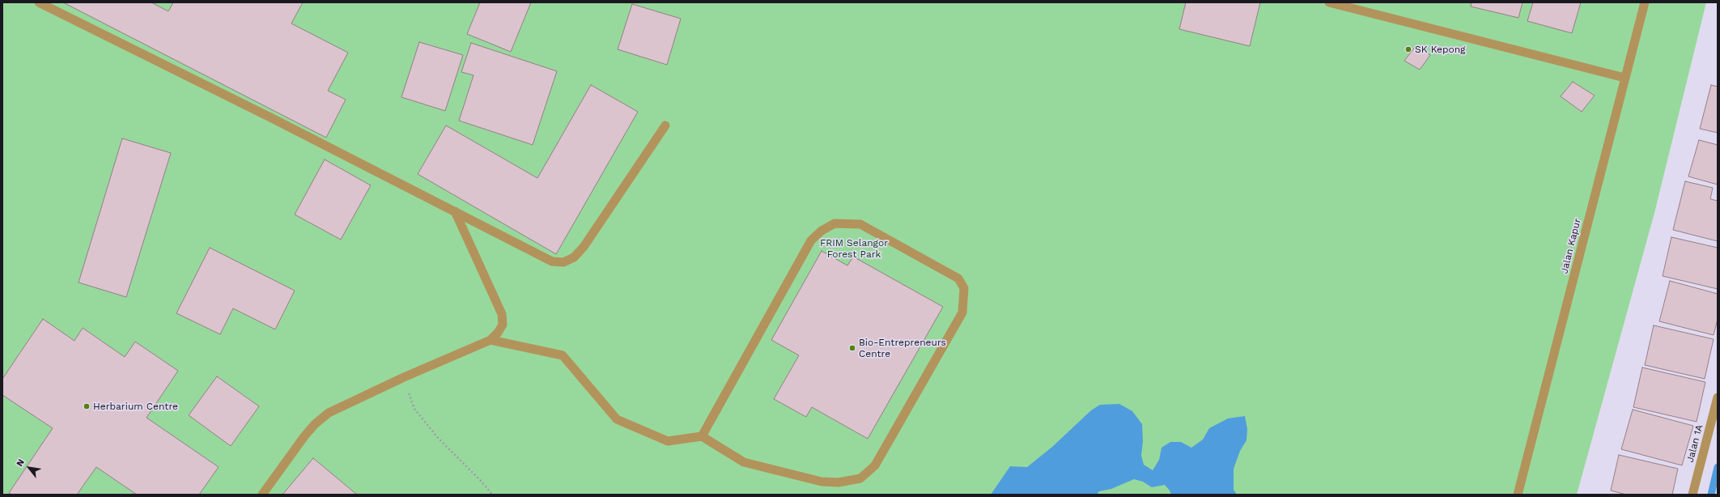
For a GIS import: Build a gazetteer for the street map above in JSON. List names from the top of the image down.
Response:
{
  "streets": {
    "street": ["Jalan Kapur", "Jalan 1A"]
  },
  "parks": ["FRIM Selangor Forest Park"],
  "places": ["SK Kepong", "Bio-Entrepreneurs Centre", "Herbarium Centre"],
  "north": "top left"
}
